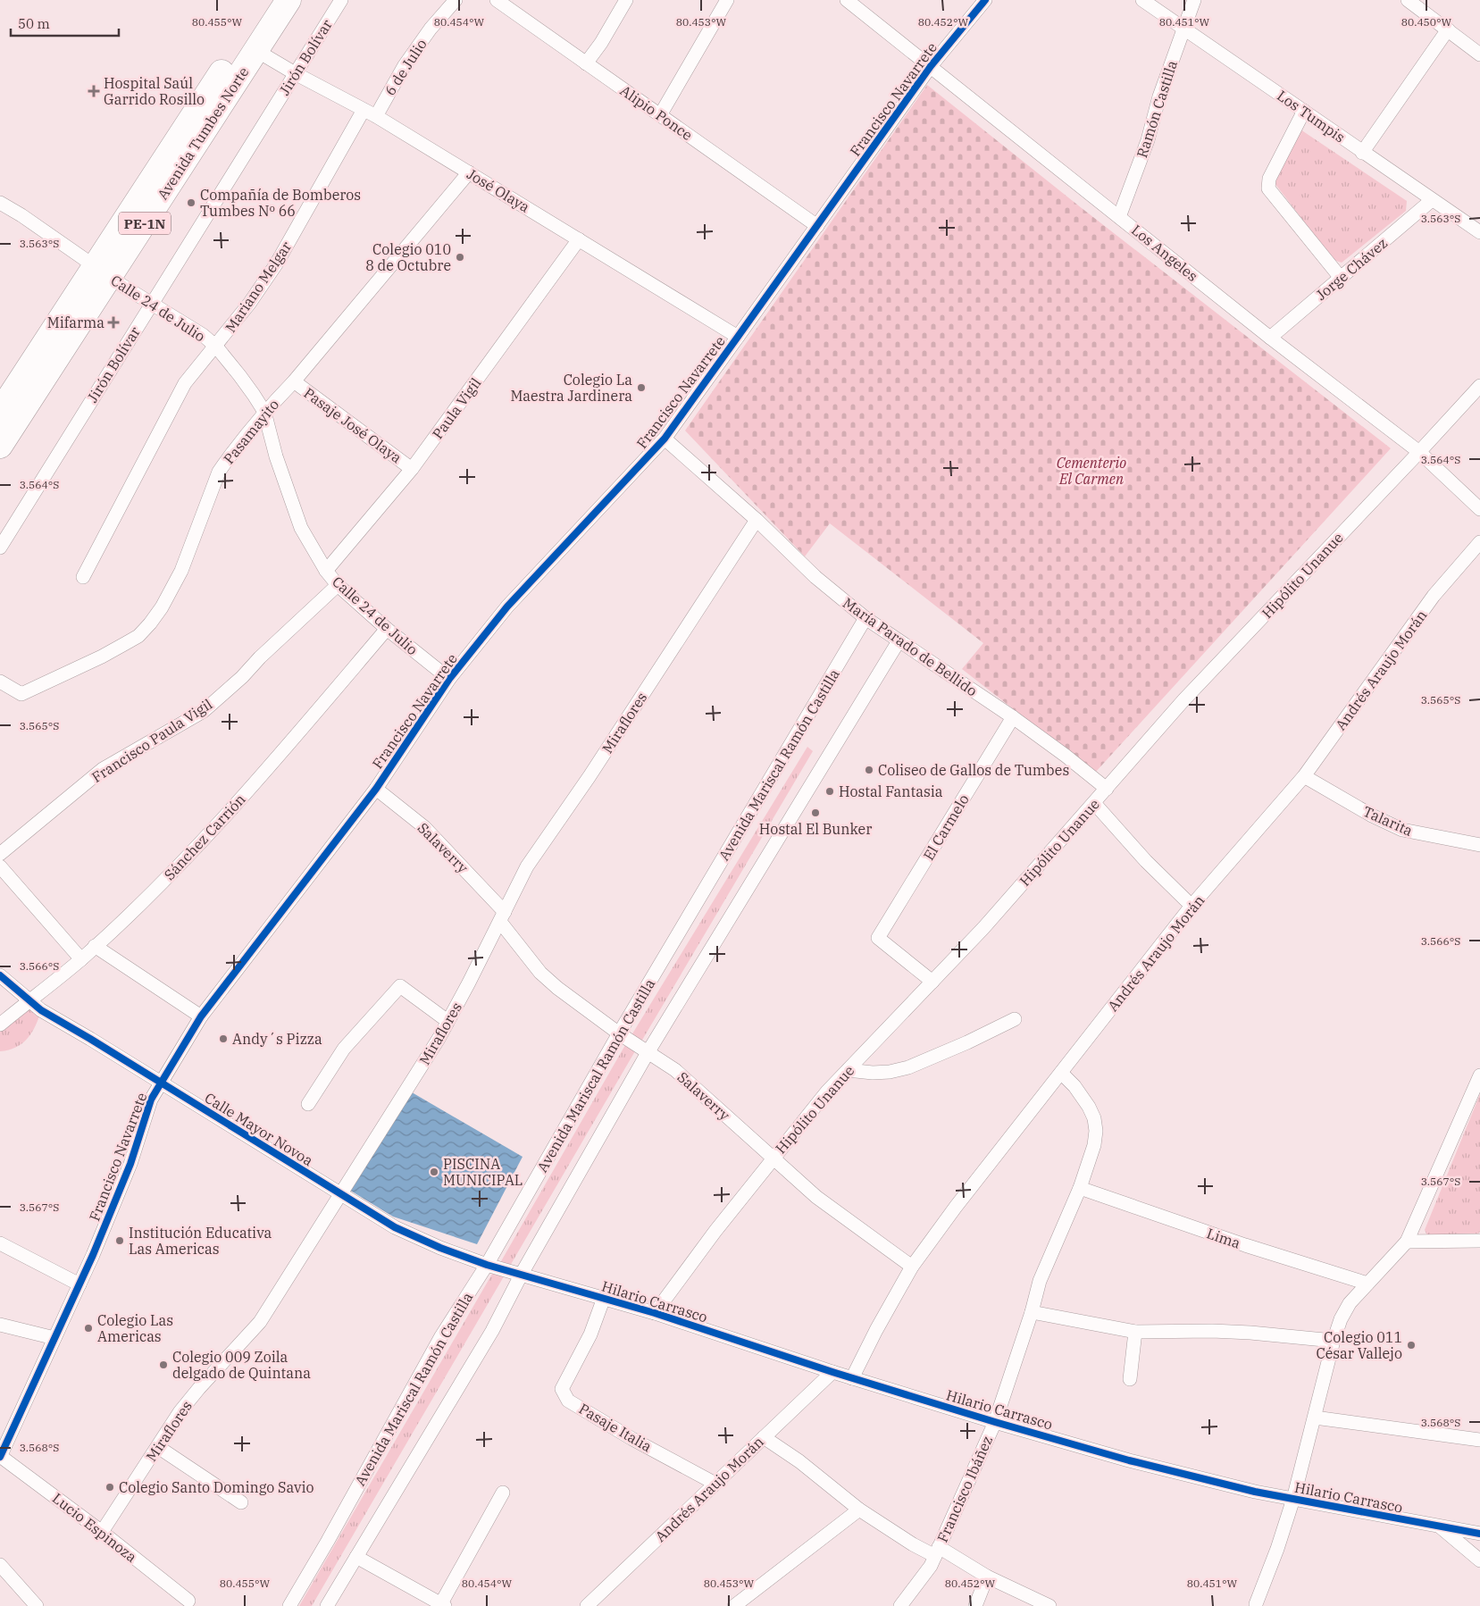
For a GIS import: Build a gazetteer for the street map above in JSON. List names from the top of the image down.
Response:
{
  "streets": {
    "highway": ["Avenida Tumbes Norte", "PE-1N"],
    "street": [
      "Jirón Bolívar",
      "6 de Julio",
      "Francisco Navarrete",
      "Ramón Castilla",
      "Alipio Ponce",
      "Los Tumpis",
      "José Olaya",
      "Los Angeles",
      "Jorge Chávez",
      "Mariano Melgar",
      "Calle 24 de Julio",
      "Paula Vigil",
      "Pasaje José Olaya",
      "Pasamayito",
      "Hipólito Unanue",
      "María Parado de Bellido",
      "Andrés Araujo Morán",
      "Miraflores",
      "Francisco Paula Vigil",
      "Avenida Mariscal Ramón Castilla",
      "Talarita",
      "El Carmelo",
      "Sánchez Carrión",
      "Salaverry",
      "Calle Mayor Novoa",
      "Lima",
      "Hilario Carrasco",
      "Pasaje Italia",
      "Francisco Ibáñez",
      "Lucio Espinoza"
    ]
  },
  "crossings": [
    ["Jirón Bolívar", "José Olaya"],
    ["Jirón Bolívar", "Calle 24 de Julio"],
    ["6 de Julio", "José Olaya"],
    ["Francisco Navarrete", "Alipio Ponce"],
    ["Francisco Navarrete", "José Olaya"],
    ["Francisco Navarrete", "Los Angeles"],
    ["Francisco Navarrete", "Calle 24 de Julio"],
    ["Francisco Navarrete", "María Parado de Bellido"],
    ["Francisco Navarrete", "Salaverry"],
    ["Francisco Navarrete", "Calle Mayor Novoa"],
    ["Francisco Navarrete", "Lucio Espinoza"],
    ["Ramón Castilla", "Los Tumpis"],
    ["Ramón Castilla", "Los Angeles"],
    ["Los Tumpis", "Jorge Chávez"],
    ["Avenida Tumbes Norte", "José Olaya"],
    ["Avenida Tumbes Norte", "Calle 24 de Julio"],
    ["José Olaya", "Mariano Melgar"],
    ["José Olaya", "Paula Vigil"],
    ["José Olaya", "Pasamayito"],
    ["Los Angeles", "Jorge Chávez"],
    ["Los Angeles", "Hipólito Unanue"],
    ["Mariano Melgar", "Calle 24 de Julio"],
    ["Calle 24 de Julio", "Paula Vigil"],
    ["Calle 24 de Julio", "Pasamayito"],
    ["Calle 24 de Julio", "Francisco Paula Vigil"],
    ["Calle 24 de Julio", "Sánchez Carrión"],
    ["Paula Vigil", "Pasaje José Olaya"],
    ["Pasaje José Olaya", "Pasamayito"],
    ["Hipólito Unanue", "María Parado de Bellido"],
    ["Hipólito Unanue", "El Carmelo"],
    ["Hipólito Unanue", "Salaverry"],
    ["Hipólito Unanue", "Hilario Carrasco"],
    ["María Parado de Bellido", "Miraflores"],
    ["María Parado de Bellido", "Avenida Mariscal Ramón Castilla"],
    ["María Parado de Bellido", "El Carmelo"],
    ["Andrés Araujo Morán", "Talarita"],
    ["Andrés Araujo Morán", "Salaverry"],
    ["Andrés Araujo Morán", "Hilario Carrasco"],
    ["Andrés Araujo Morán", "Pasaje Italia"],
    ["Andrés Araujo Morán", "Francisco Ibáñez"],
    ["Miraflores", "Salaverry"],
    ["Miraflores", "Calle Mayor Novoa"],
    ["Miraflores", "Lucio Espinoza"],
    ["Avenida Mariscal Ramón Castilla", "Salaverry"],
    ["Avenida Mariscal Ramón Castilla", "Calle Mayor Novoa"],
    ["Sánchez Carrión", "Calle Mayor Novoa"],
    ["Calle Mayor Novoa", "Hilario Carrasco"],
    ["Lima", "Francisco Ibáñez"],
    ["Hilario Carrasco", "Pasaje Italia"],
    ["Hilario Carrasco", "Francisco Ibáñez"]
  ],
  "parks": ["Cementerio El Carmen"],
  "places": {
    "health": ["Hospital Saúl Garrido Rosillo", "Mifarma"],
    "other": [
      "Compañía de Bomberos Tumbes Nº 66",
      "Colegio 010 8 de Octubre",
      "Colegio La Maestra Jardinera",
      "Coliseo de Gallos de Tumbes",
      "Hostal Fantasia",
      "Hostal El Bunker",
      "Andy´s Pizza",
      "PISCINA MUNICIPAL",
      "Institución Educativa Las Americas",
      "Colegio Las Americas",
      "Colegio 011 César Vallejo",
      "Colegio 009 Zoila delgado de Quintana",
      "Colegio Santo Domingo Savio"
    ]
  },
  "scale_bar": "50 m",
  "coordinates": [
    "80.455°W",
    "80.454°W",
    "80.453°W",
    "80.452°W",
    "80.451°W",
    "80.450°W",
    "3.563°S",
    "3.564°S",
    "3.565°S",
    "3.566°S",
    "3.567°S",
    "3.568°S"
  ]
}
